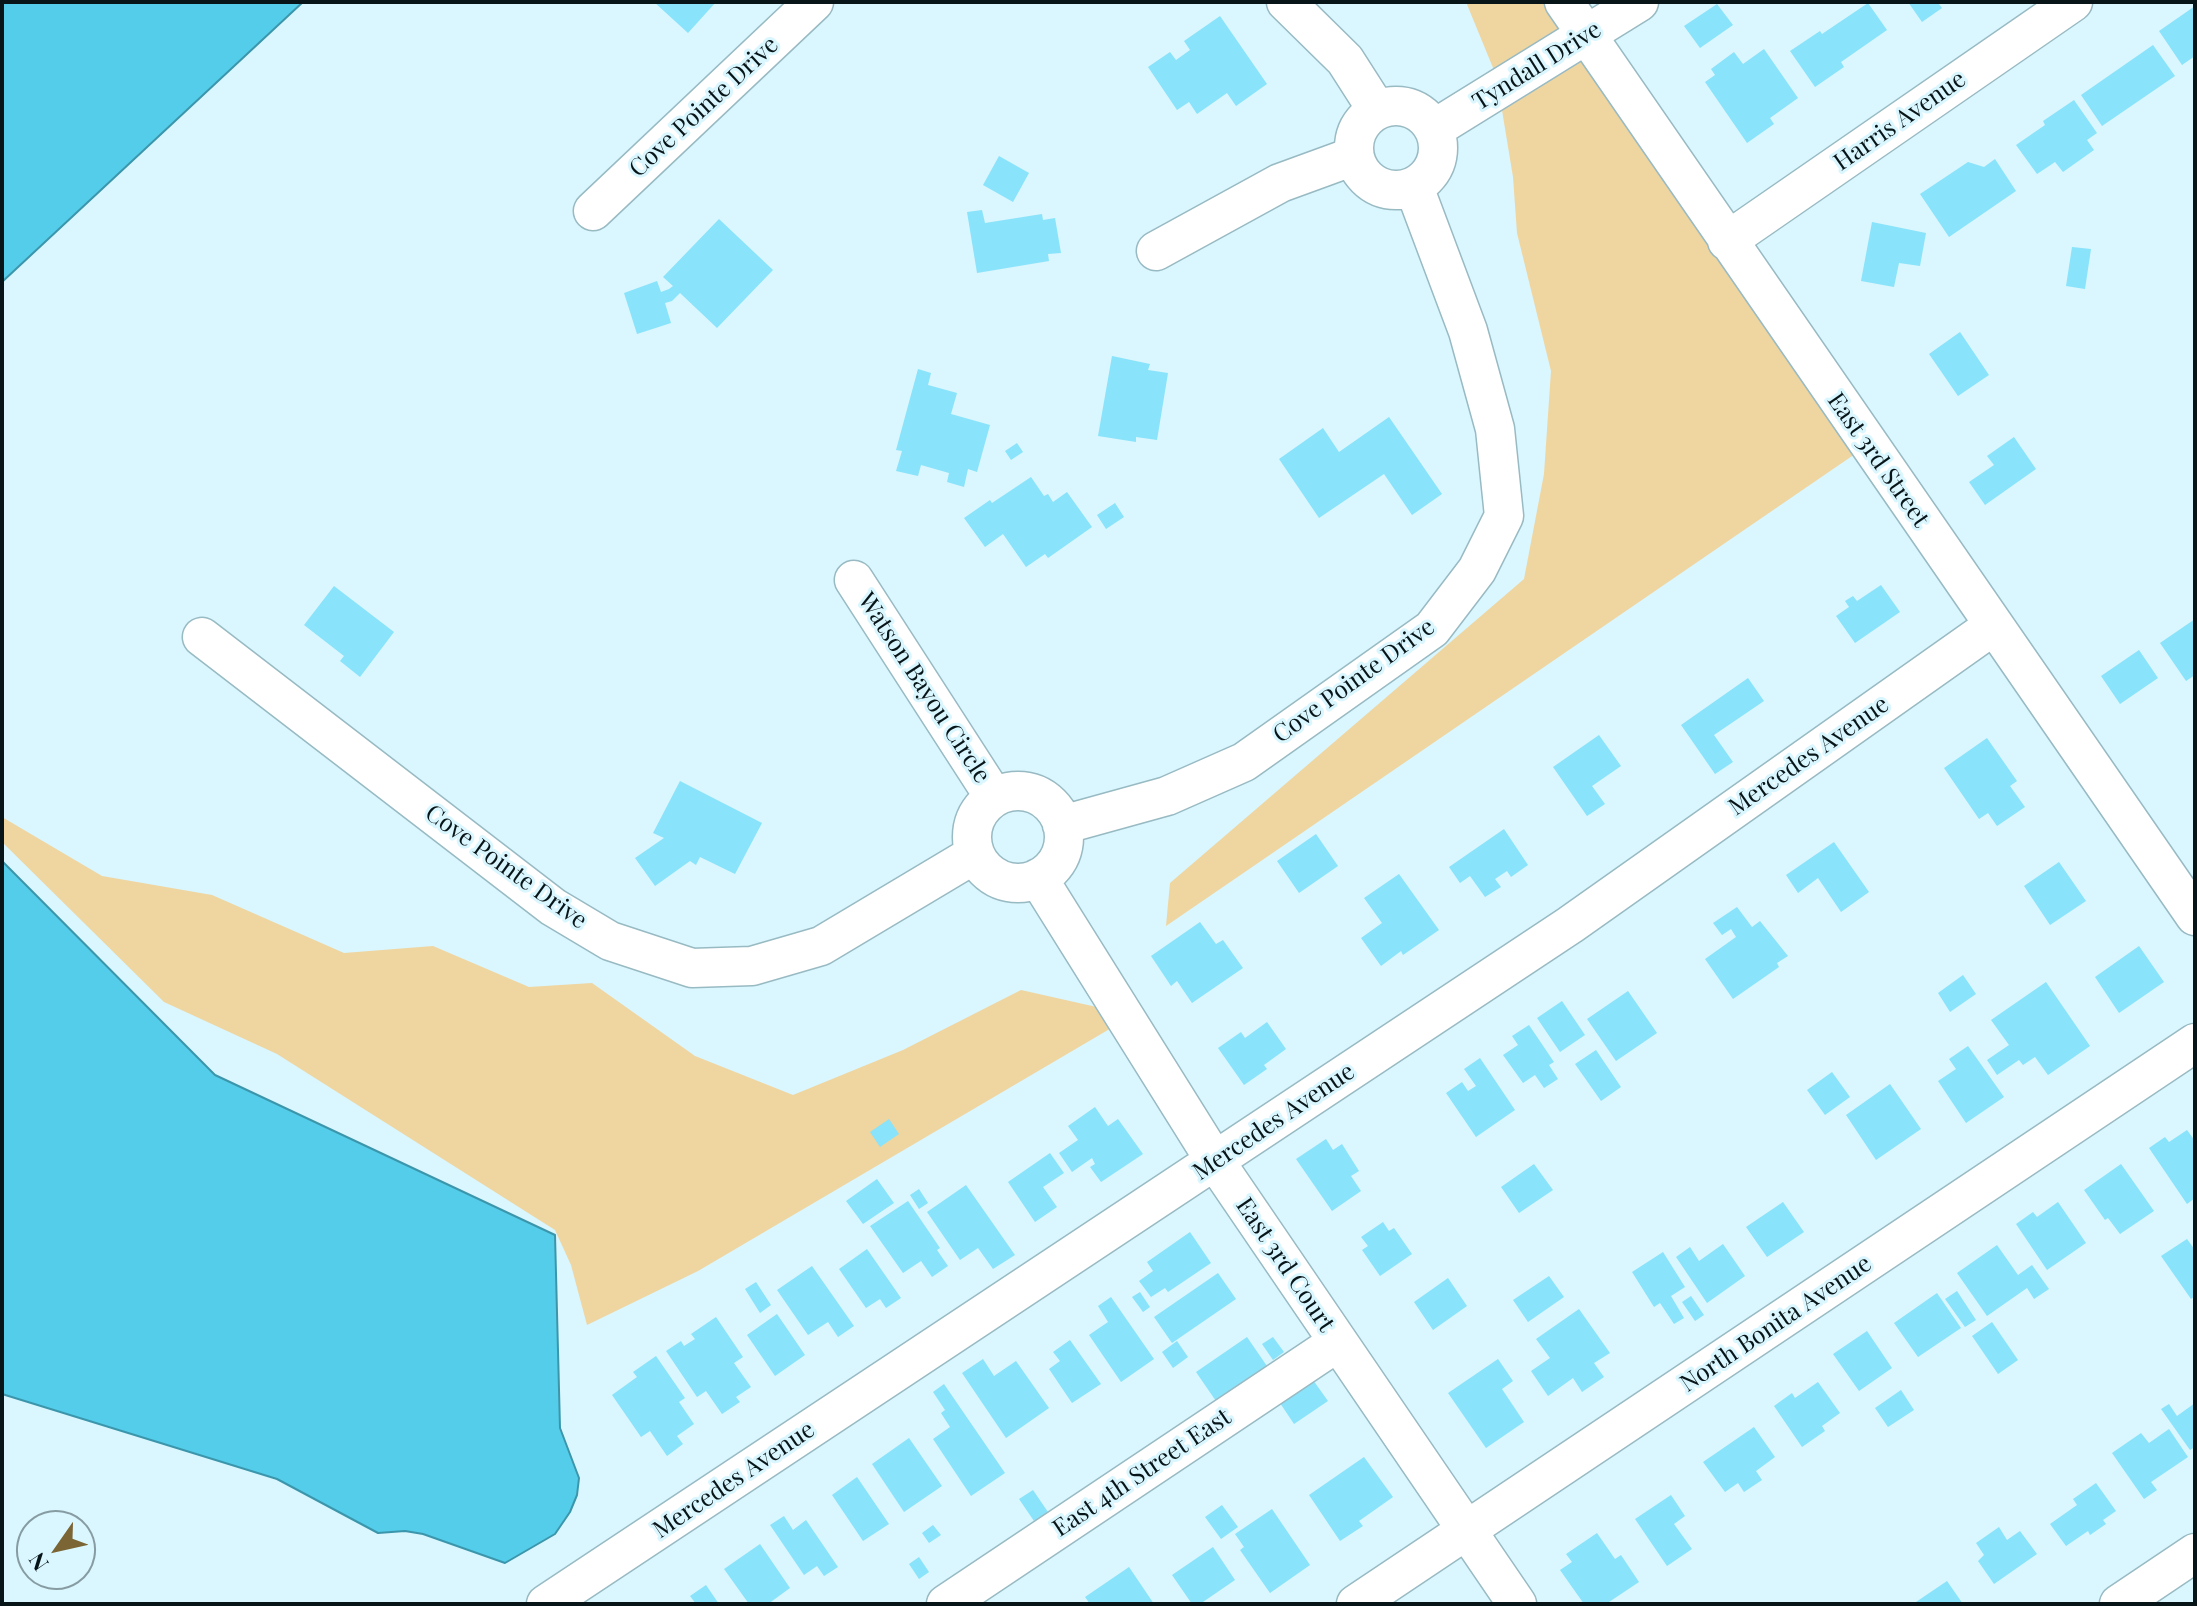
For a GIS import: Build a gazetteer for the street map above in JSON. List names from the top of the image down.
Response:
{
  "streets": {
    "street": [
      "Tyndall Drive",
      "Cove Pointe Drive",
      "Harris Avenue",
      "East 3rd Street",
      "Watson Bayou Circle",
      "Mercedes Avenue",
      "East 3rd Court",
      "North Bonita Avenue",
      "East 4th Street East"
    ]
  },
  "crossings": [
    ["Tyndall Drive", "Cove Pointe Drive"],
    ["Tyndall Drive", "East 3rd Street"],
    ["Cove Pointe Drive", "Watson Bayou Circle"],
    ["Cove Pointe Drive", "East 3rd Court"],
    ["Harris Avenue", "East 3rd Street"],
    ["East 3rd Street", "Mercedes Avenue"],
    ["Watson Bayou Circle", "East 3rd Court"],
    ["Mercedes Avenue", "East 3rd Court"],
    ["East 3rd Court", "North Bonita Avenue"],
    ["East 3rd Court", "East 4th Street East"]
  ],
  "north": "bottom left"
}
